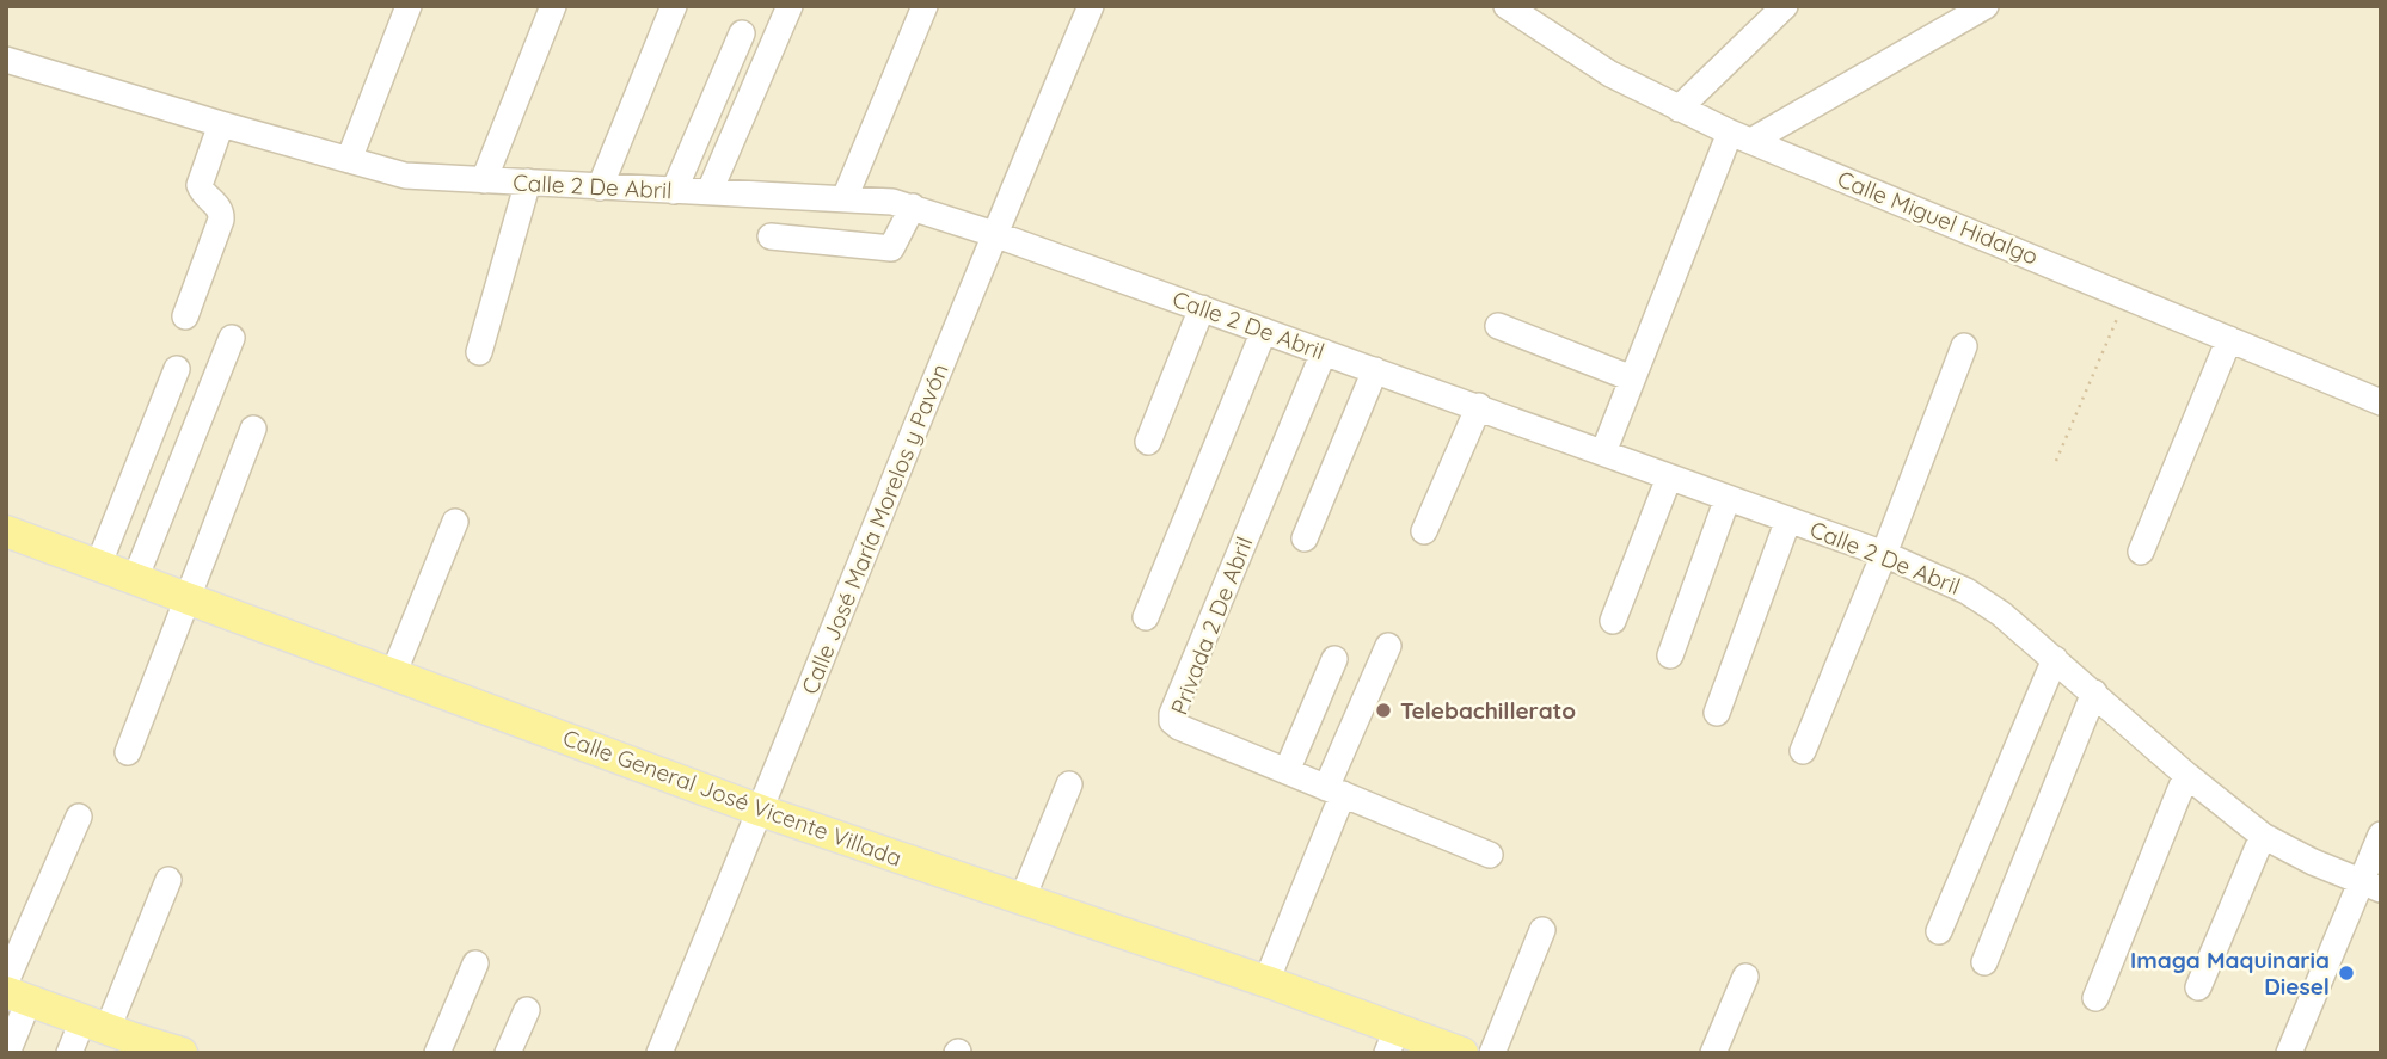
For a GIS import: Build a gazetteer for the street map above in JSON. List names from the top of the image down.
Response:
{
  "streets": {
    "main road": ["Calle General José Vicente Villada"],
    "street": [
      "Calle 2 De Abril",
      "Calle Miguel Hidalgo",
      "Calle José María Morelos y Pavón",
      "Privada 2 De Abril"
    ]
  },
  "crossings": [
    ["Calle 2 De Abril", "Calle José María Morelos y Pavón"],
    ["Calle 2 De Abril", "Privada 2 De Abril"],
    ["Calle José María Morelos y Pavón", "Calle General José Vicente Villada"]
  ],
  "places": ["Telebachillerato", "Imaga Maquinaria Diesel"]
}
